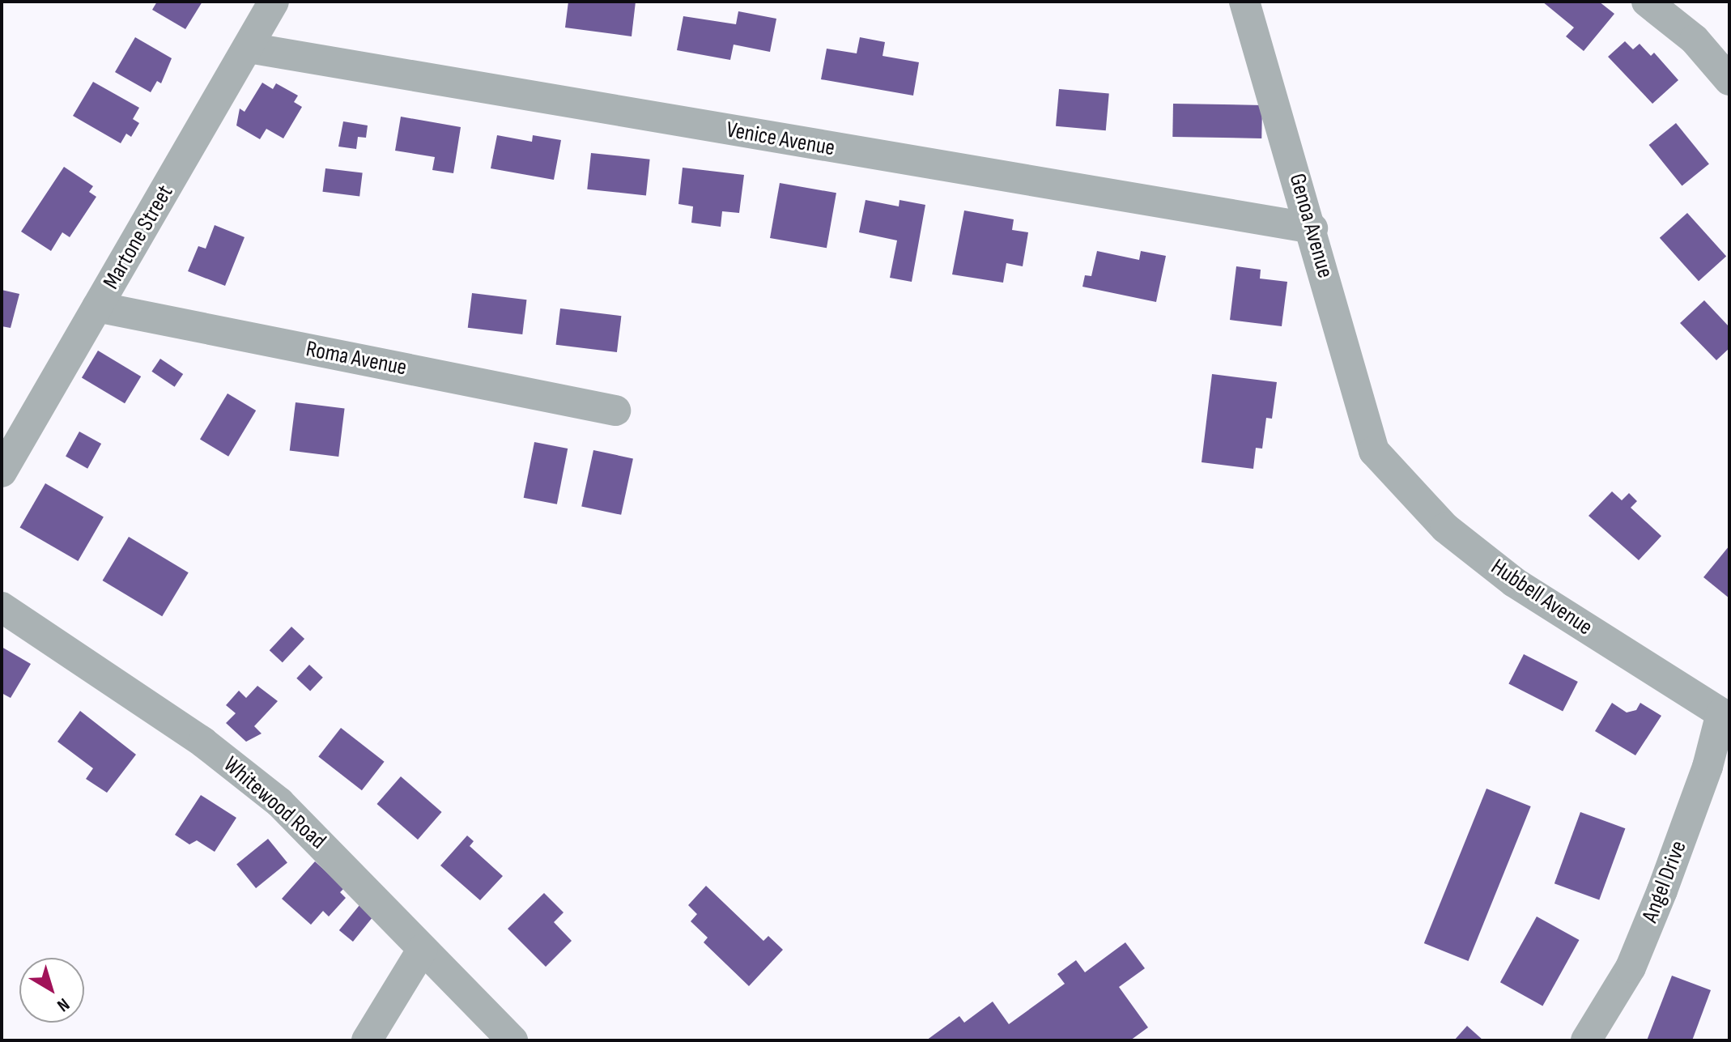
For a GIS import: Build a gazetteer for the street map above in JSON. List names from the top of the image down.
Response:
{
  "streets": {
    "street": [
      "Venice Avenue",
      "Genoa Avenue",
      "Martone Street",
      "Roma Avenue",
      "Hubbell Avenue",
      "Whitewood Road",
      "Angel Drive"
    ]
  },
  "crossings": [
    ["Venice Avenue", "Genoa Avenue"],
    ["Venice Avenue", "Martone Street"],
    ["Genoa Avenue", "Hubbell Avenue"],
    ["Martone Street", "Roma Avenue"],
    ["Hubbell Avenue", "Angel Drive"]
  ],
  "north": "bottom right"
}
